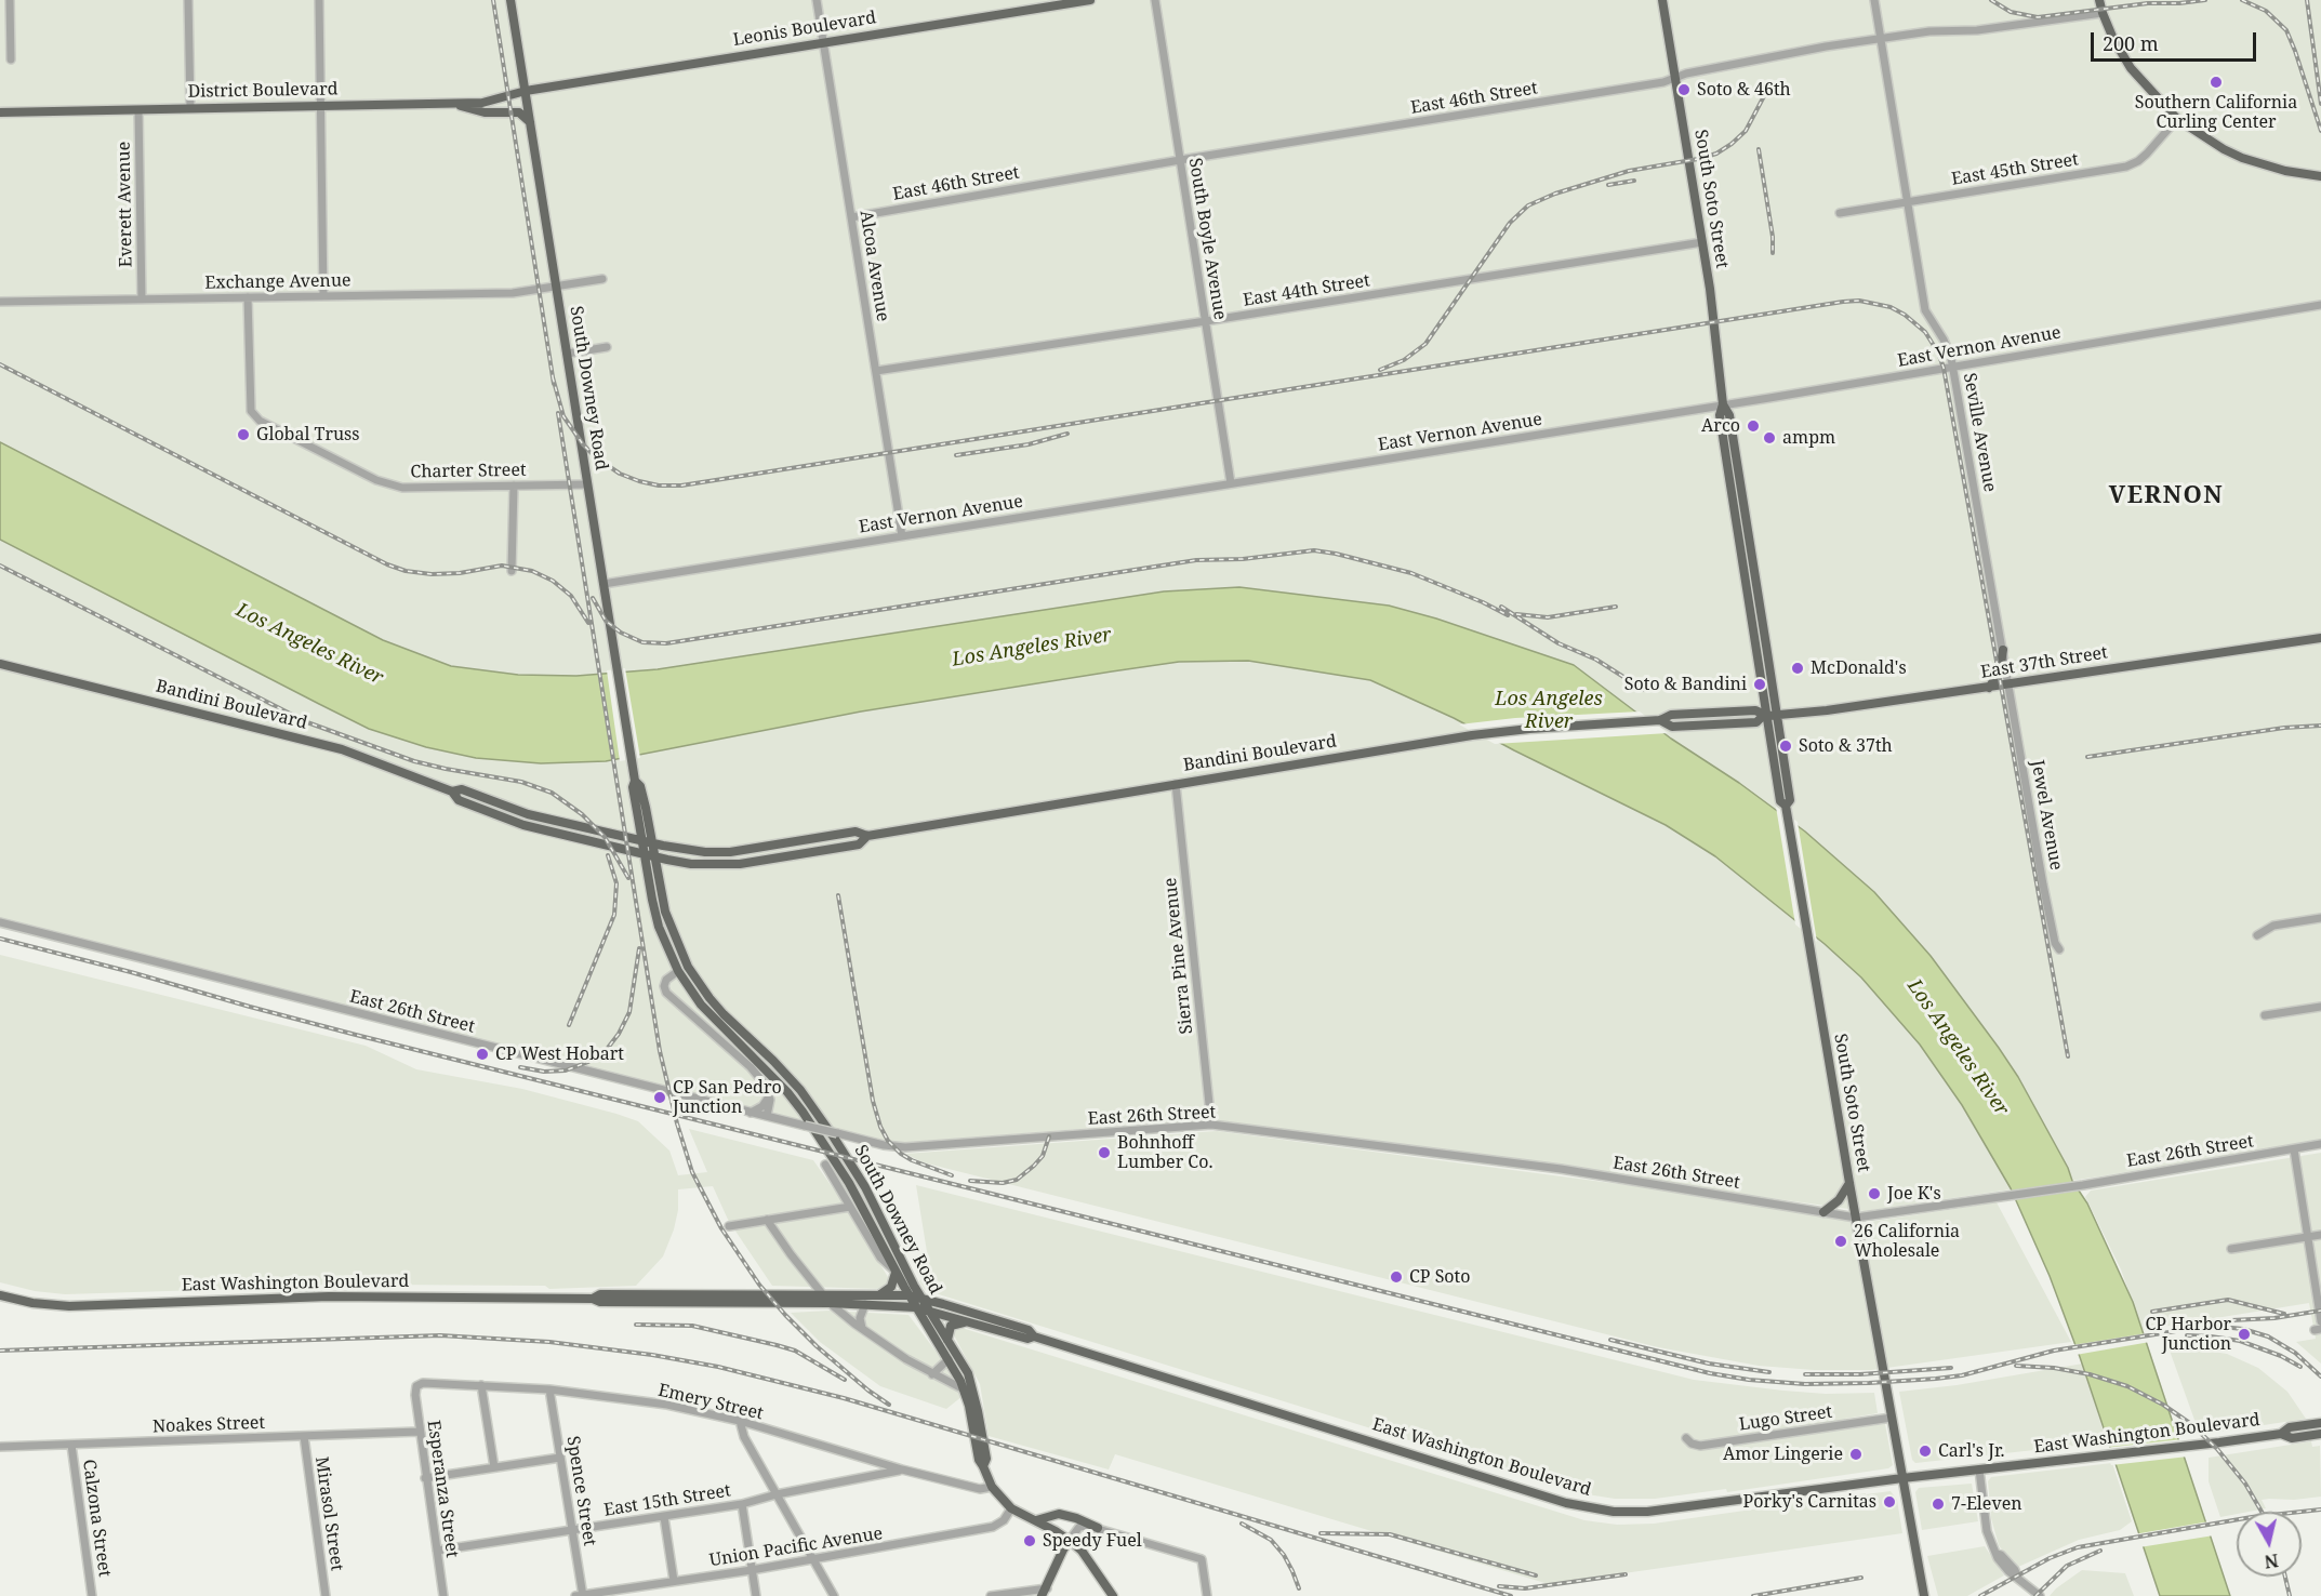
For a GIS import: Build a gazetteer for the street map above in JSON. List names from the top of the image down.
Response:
{
  "streets": {
    "main road": [
      "Leonis Boulevard",
      "District Boulevard",
      "South Soto Street",
      "South Downey Road",
      "East 37th Street",
      "Bandini Boulevard",
      "East Washington Boulevard"
    ],
    "street": [
      "East 46th Street",
      "East 45th Street",
      "Everett Avenue",
      "South Boyle Avenue",
      "Alcoa Avenue",
      "Exchange Avenue",
      "East 44th Street",
      "East Vernon Avenue",
      "Seville Avenue",
      "Charter Street",
      "Jewel Avenue",
      "Sierra Pine Avenue",
      "East 26th Street",
      "Emery Street",
      "Lugo Street",
      "Noakes Street",
      "Esperanza Street",
      "Spence Street",
      "East 15th Street",
      "Mirasol Street",
      "Calzona Street",
      "Union Pacific Avenue"
    ]
  },
  "crossings": [
    ["Leonis Boulevard", "District Boulevard"],
    ["Leonis Boulevard", "Alcoa Avenue"],
    ["Leonis Boulevard", "South Downey Road"],
    ["District Boulevard", "Everett Avenue"],
    ["District Boulevard", "South Downey Road"],
    ["East 46th Street", "South Soto Street"],
    ["East 46th Street", "South Boyle Avenue"],
    ["East 46th Street", "Alcoa Avenue"],
    ["East 46th Street", "Seville Avenue"],
    ["East 45th Street", "Seville Avenue"],
    ["South Soto Street", "East 44th Street"],
    ["South Soto Street", "East Vernon Avenue"],
    ["South Soto Street", "East 37th Street"],
    ["South Soto Street", "Bandini Boulevard"],
    ["South Soto Street", "East 26th Street"],
    ["South Soto Street", "East Washington Boulevard"],
    ["South Soto Street", "Lugo Street"],
    ["Everett Avenue", "Exchange Avenue"],
    ["South Boyle Avenue", "East 44th Street"],
    ["South Boyle Avenue", "East Vernon Avenue"],
    ["Alcoa Avenue", "East 44th Street"],
    ["Alcoa Avenue", "East Vernon Avenue"],
    ["Exchange Avenue", "South Downey Road"],
    ["Exchange Avenue", "Charter Street"],
    ["East Vernon Avenue", "South Downey Road"],
    ["East Vernon Avenue", "Seville Avenue"],
    ["South Downey Road", "Charter Street"],
    ["South Downey Road", "Bandini Boulevard"],
    ["South Downey Road", "East Washington Boulevard"],
    ["Seville Avenue", "East 37th Street"],
    ["Seville Avenue", "Jewel Avenue"],
    ["East 37th Street", "Bandini Boulevard"],
    ["East 37th Street", "Jewel Avenue"],
    ["Bandini Boulevard", "Sierra Pine Avenue"],
    ["Sierra Pine Avenue", "East 26th Street"],
    ["Emery Street", "Esperanza Street"],
    ["Emery Street", "Spence Street"],
    ["Emery Street", "East 15th Street"],
    ["Noakes Street", "Esperanza Street"],
    ["Noakes Street", "Mirasol Street"],
    ["Noakes Street", "Calzona Street"],
    ["Esperanza Street", "East 15th Street"],
    ["Spence Street", "East 15th Street"],
    ["Spence Street", "Union Pacific Avenue"]
  ],
  "districts": ["VERNON"],
  "water": ["Los Angeles River"],
  "places": [
    "Southern California Curling Center",
    "Soto & 46th",
    "Arco",
    "Global Truss",
    "ampm",
    "McDonald's",
    "Soto & Bandini",
    "Soto & 37th",
    "CP West Hobart",
    "CP San Pedro Junction",
    "Bohnhoff Lumber Co.",
    "Joe K's",
    "26 California Wholesale",
    "CP Soto",
    "CP Harbor Junction",
    "Carl's Jr.",
    "Amor Lingerie",
    "Porky's Carnitas",
    "7-Eleven",
    "Speedy Fuel"
  ],
  "scale_bar": "200 m",
  "north": "bottom"
}
